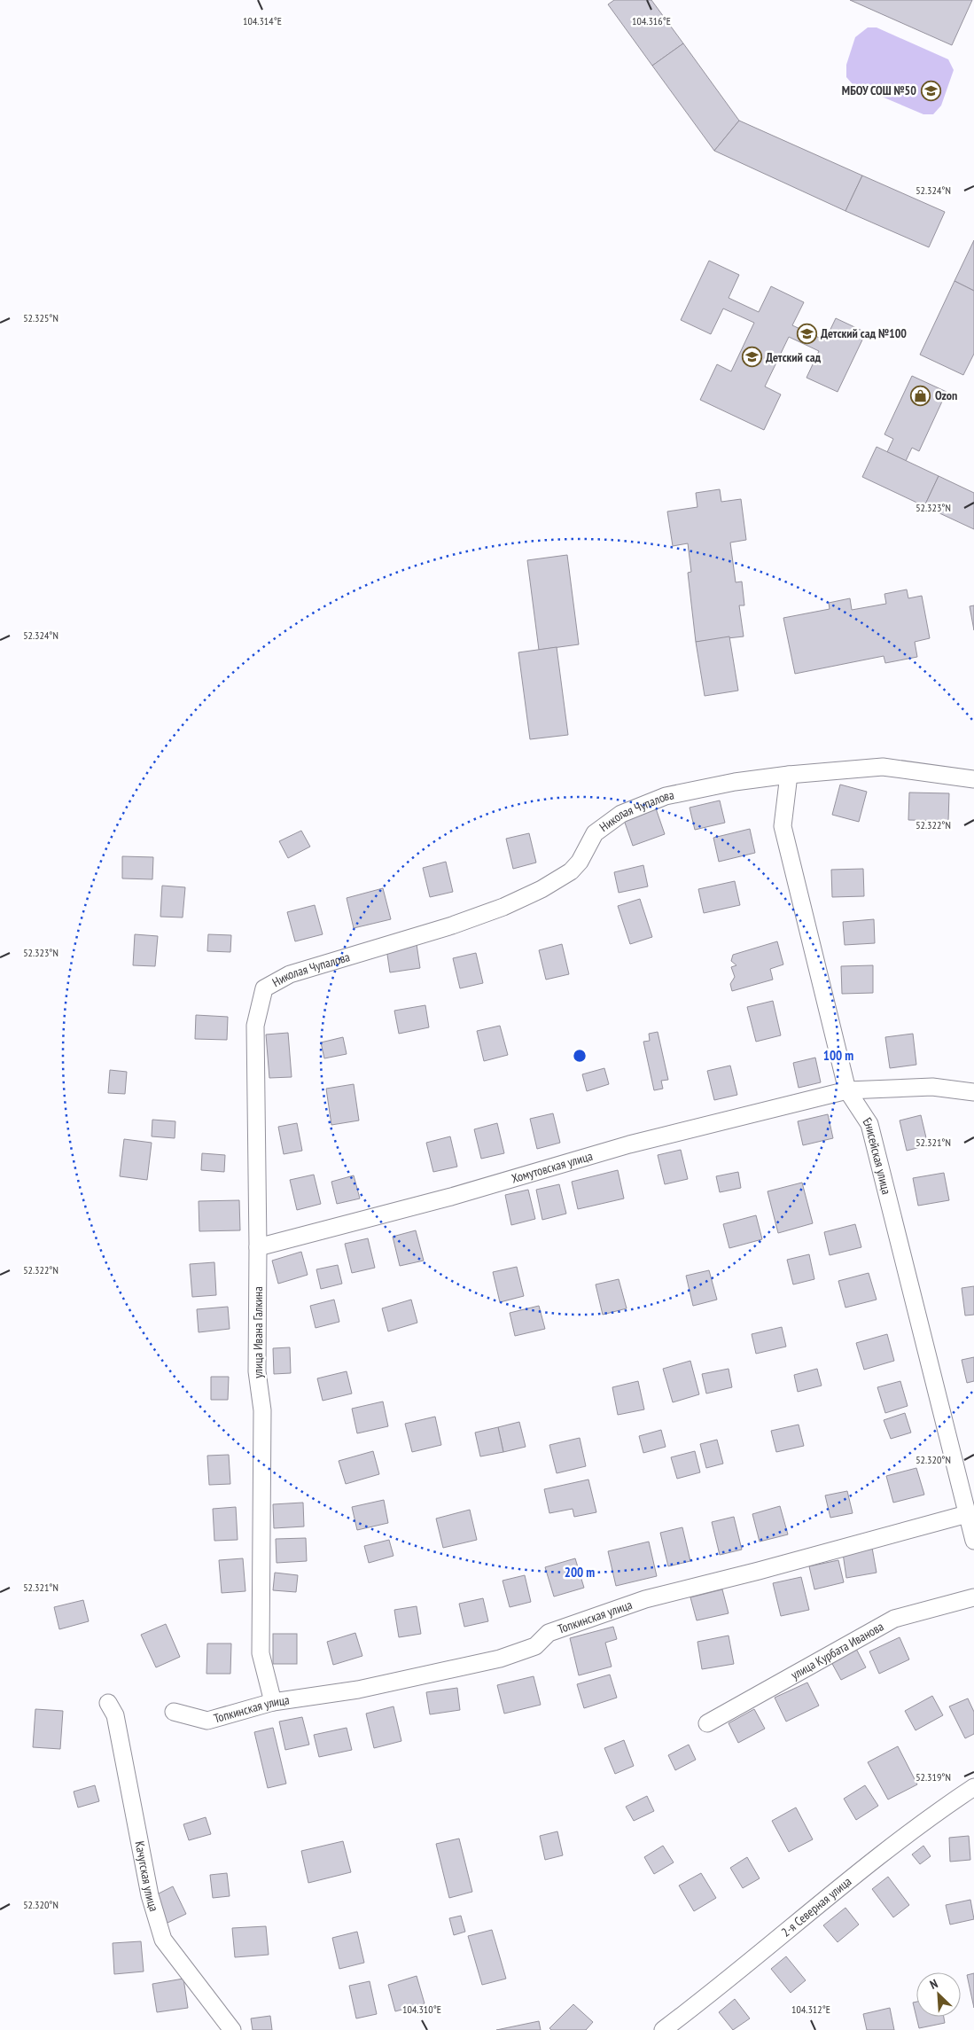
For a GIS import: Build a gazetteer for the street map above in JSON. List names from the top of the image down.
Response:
{
  "streets": {
    "street": [
      "Николая Чупалова",
      "Енисейская улица",
      "Хомутовская улица",
      "улица Ивана Галкина",
      "Топкинская улица",
      "улица Курбата Иванова",
      "Качугская улица",
      "2-я Северная улица"
    ]
  },
  "crossings": [
    ["Николая Чупалова", "Енисейская улица"],
    ["Николая Чупалова", "улица Ивана Галкина"],
    ["Енисейская улица", "Хомутовская улица"],
    ["Енисейская улица", "Топкинская улица"],
    ["Хомутовская улица", "улица Ивана Галкина"],
    ["улица Ивана Галкина", "Топкинская улица"]
  ],
  "places": {
    "school or university": ["МБОУ СОШ №50", "Детский сад №100", "Детский сад"],
    "shop": ["Ozon"]
  },
  "north": "top left",
  "coordinates": [
    "104.314°E",
    "104.316°E",
    "52.324°N",
    "52.325°N",
    "52.323°N",
    "52.322°N",
    "52.321°N",
    "52.320°N",
    "52.319°N",
    "104.310°E",
    "104.312°E"
  ],
  "rings": ["100 m", "200 m"]
}
